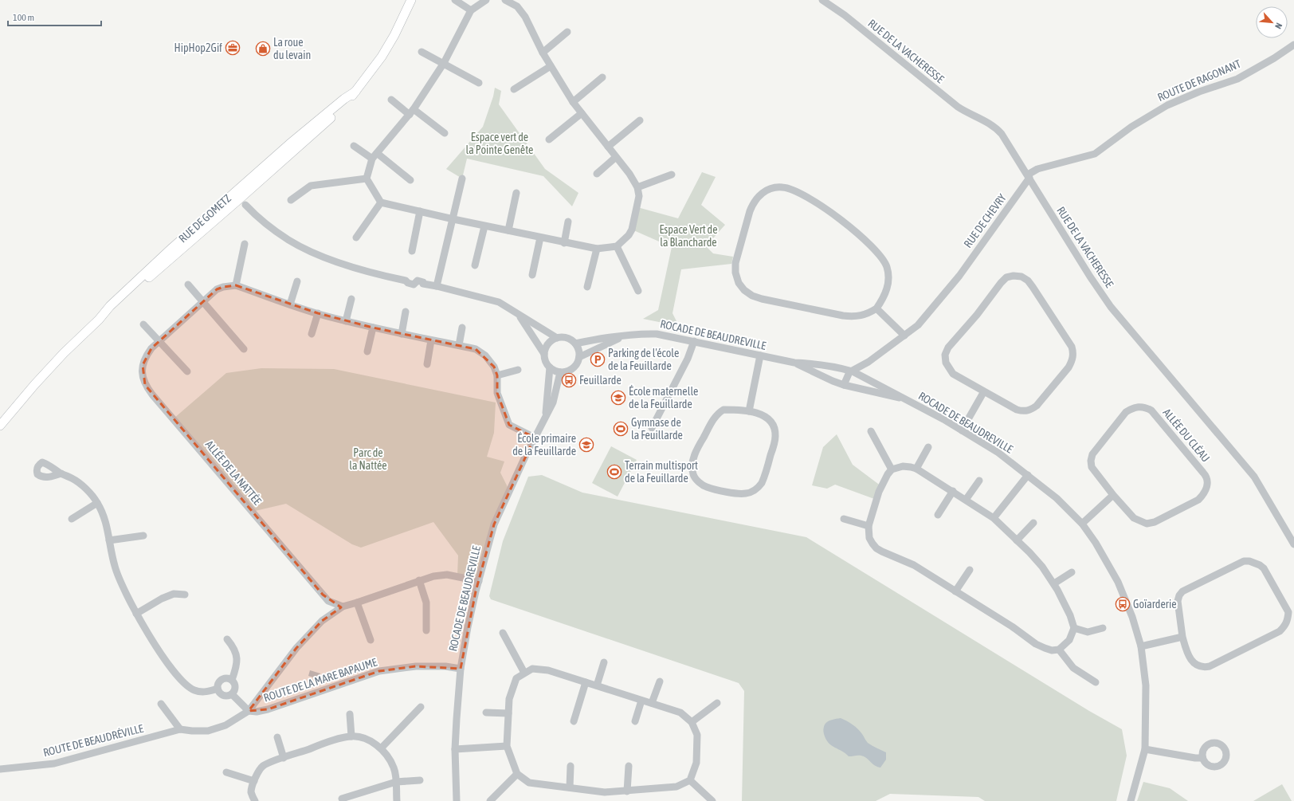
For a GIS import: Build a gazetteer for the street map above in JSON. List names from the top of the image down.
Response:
{
  "streets": {
    "main road": ["RUE DE GOMETZ"],
    "street": [
      "RUE DE LA VACHERESSE",
      "ROUTE DE RAGONANT",
      "RUE DE CHEVRY",
      "ROCADE DE BEAUDREVILLE",
      "ALLÉE DU CLÉAU",
      "ALLÉE DE LA NATTÉE",
      "ROUTE DE LA MARE BAPAUME",
      "ROUTE DE BEAUDRÉVILLE"
    ]
  },
  "crossings": [
    ["RUE DE LA VACHERESSE", "ROUTE DE RAGONANT"],
    ["RUE DE LA VACHERESSE", "RUE DE CHEVRY"],
    ["ROUTE DE RAGONANT", "RUE DE CHEVRY"],
    ["RUE DE CHEVRY", "ROCADE DE BEAUDREVILLE"],
    ["ROCADE DE BEAUDREVILLE", "ALLÉE DE LA NATTÉE"],
    ["ROCADE DE BEAUDREVILLE", "ROUTE DE LA MARE BAPAUME"],
    ["ROUTE DE LA MARE BAPAUME", "ROUTE DE BEAUDRÉVILLE"]
  ],
  "parks": ["Espace vert de la Pointe Genête", "Espace Vert de la Blancharde", "Parc de la Nattée"],
  "places": {
    "office": ["HipHop2Gif"],
    "shop": ["La roue du levain"],
    "parking": ["Parking de l'école de la Feuillarde"],
    "bus stop": ["Feuillarde", "Goïarderie"],
    "school or university": ["École maternelle de la Feuillarde", "École primaire de la Feuillarde"],
    "sports": ["Gymnase de la Feuillarde", "Terrain multisport de la Feuillarde"]
  },
  "scale_bar": "100 m",
  "north": "bottom right"
}
